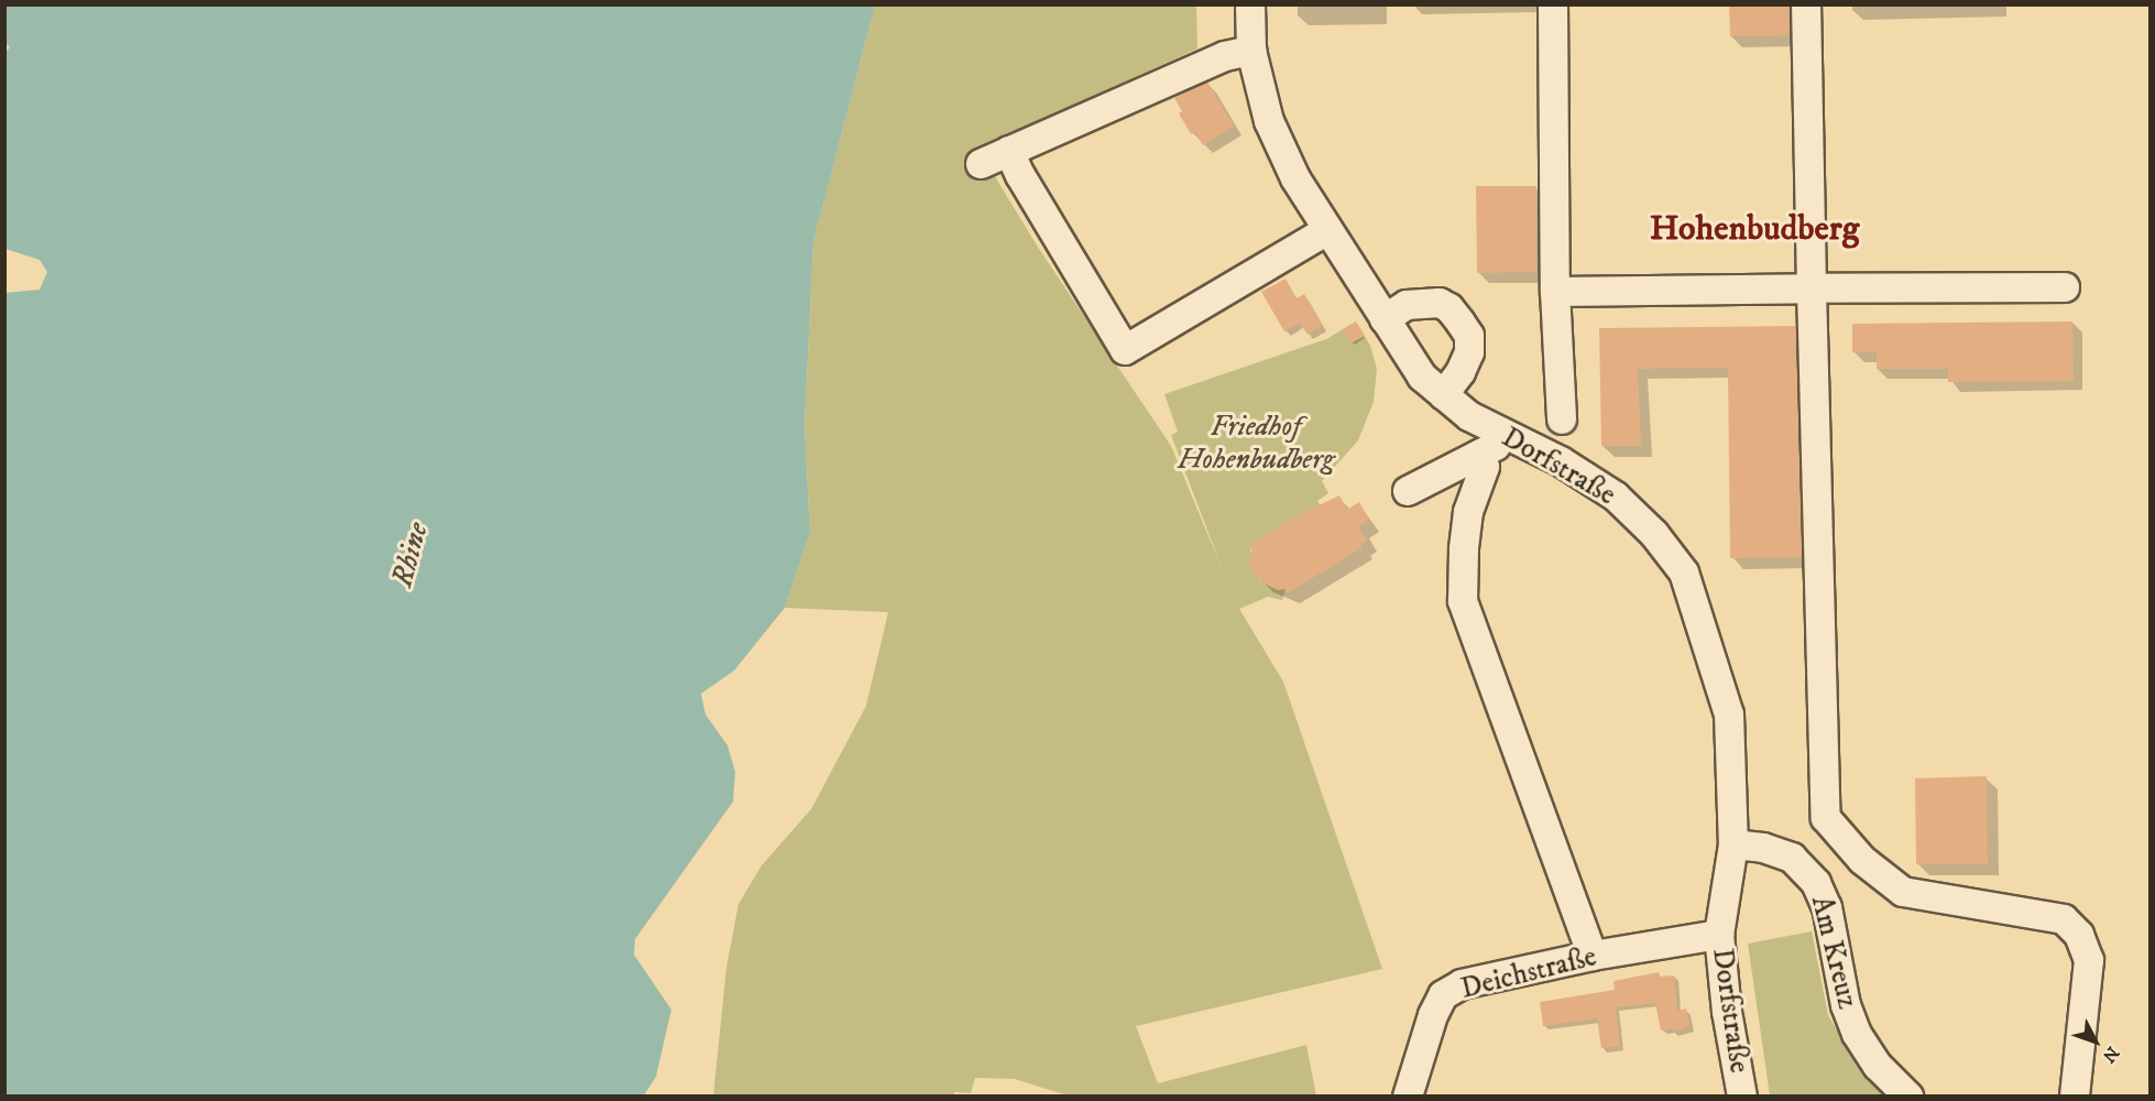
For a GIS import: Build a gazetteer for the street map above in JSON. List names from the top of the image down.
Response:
{
  "streets": {
    "street": ["Dorfstraße", "Am Kreuz", "Deichstraße"]
  },
  "crossings": [
    ["Dorfstraße", "Am Kreuz"],
    ["Dorfstraße", "Deichstraße"]
  ],
  "districts": ["Hohenbudberg"],
  "water": ["Rhine"],
  "parks": ["Friedhof Hohenbudberg"],
  "north": "bottom right"
}
